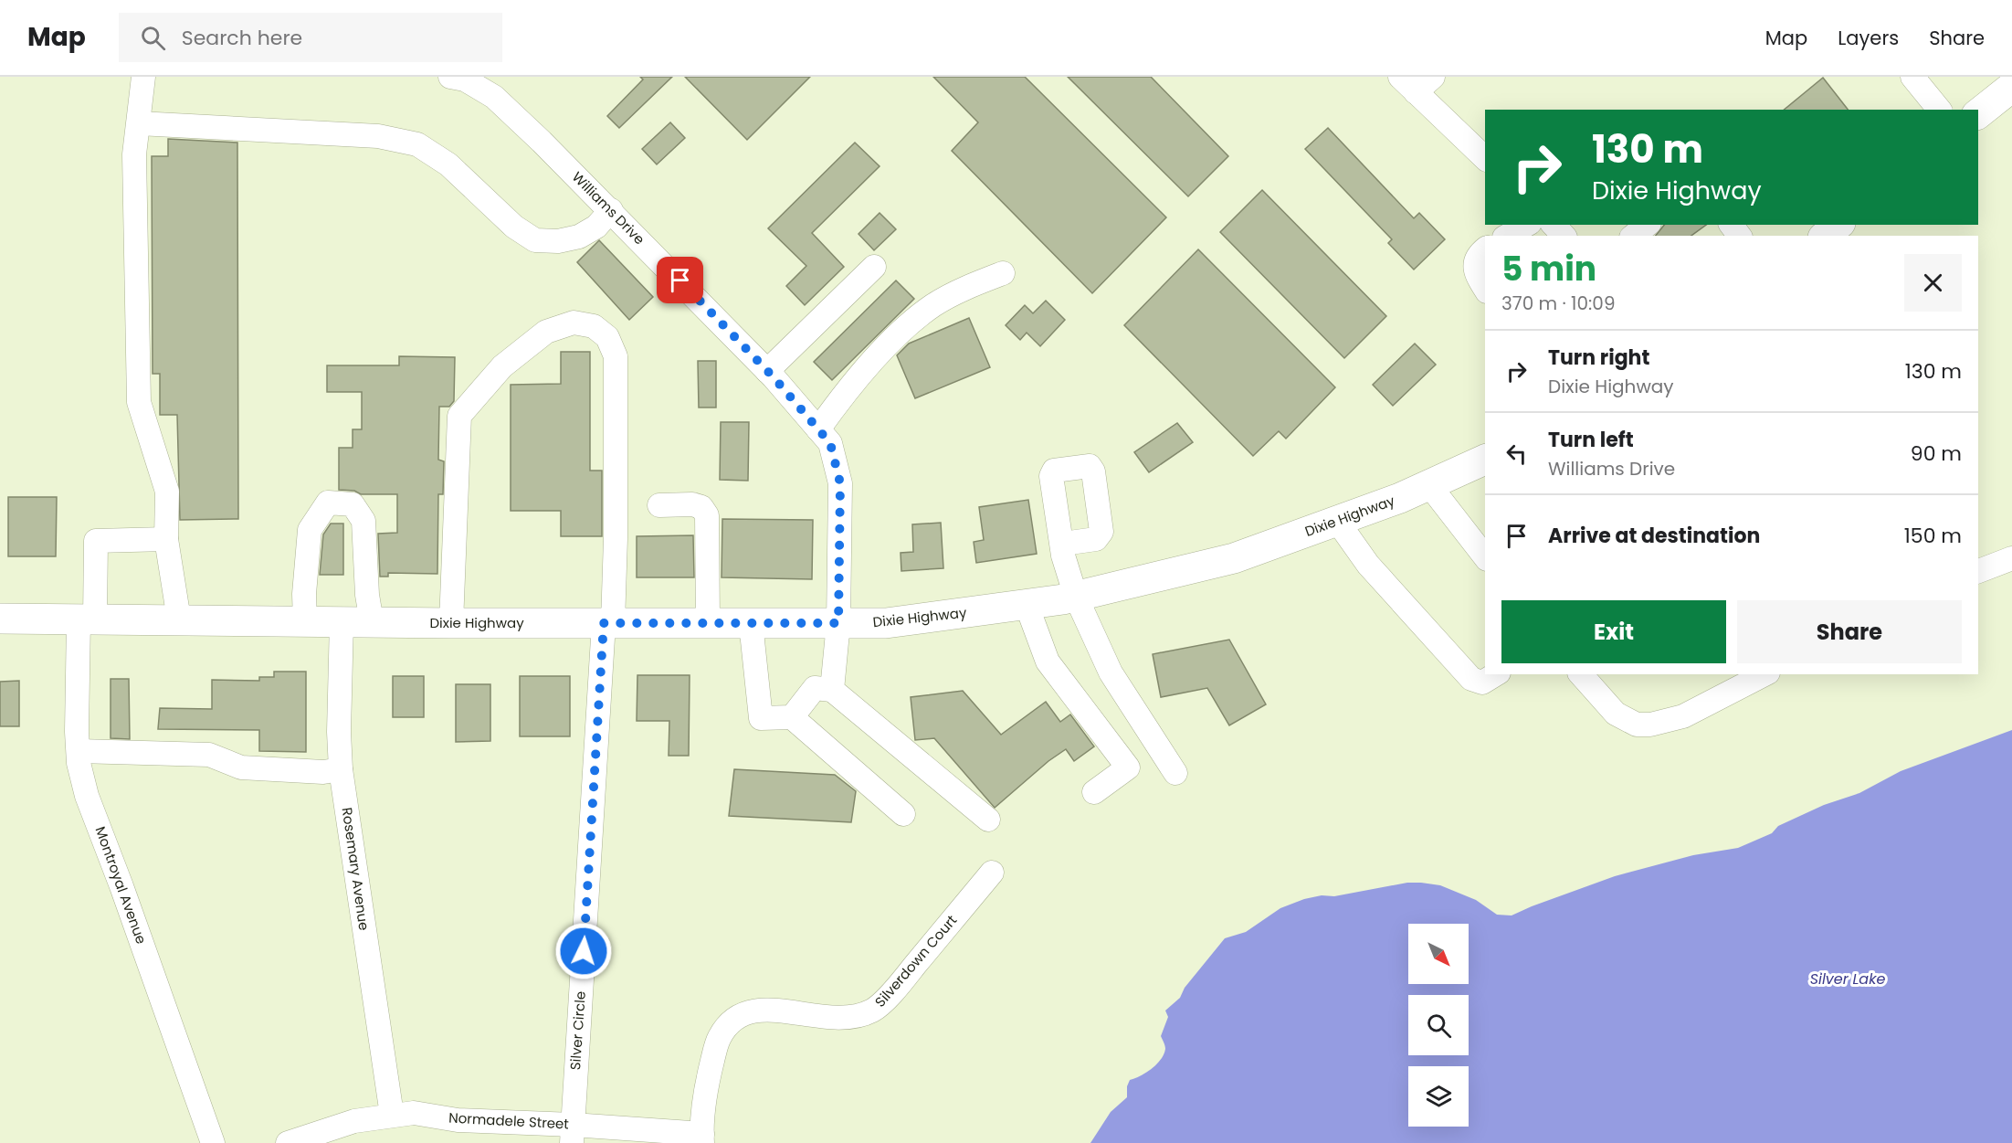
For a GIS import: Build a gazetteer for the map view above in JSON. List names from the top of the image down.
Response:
{
  "streets": {
    "main road": ["Dixie Highway"],
    "street": [
      "Williams Drive",
      "Rosemary Avenue",
      "Montroyal Avenue",
      "Silverdown Court",
      "Silver Circle",
      "Normadele Street"
    ]
  },
  "crossings": [
    ["Williams Drive", "Dixie Highway"],
    ["Dixie Highway", "Rosemary Avenue"],
    ["Dixie Highway", "Montroyal Avenue"],
    ["Dixie Highway", "Silver Circle"],
    ["Rosemary Avenue", "Normadele Street"],
    ["Silverdown Court", "Normadele Street"],
    ["Silver Circle", "Normadele Street"]
  ],
  "water": ["Silver Lake"],
  "north": "bottom right",
  "page": {
    "header": "Map",
    "search": "Search here",
    "nav": ["Map", "Layers", "Share"],
    "turn": ["130 m", "Dixie Highway"],
    "heading": ["5 min", "370 m · 10:09"],
    "list": [
      {
        "name": "Turn right",
        "note": "Dixie Highway",
        "value": "130 m"
      },
      {
        "name": "Turn left",
        "note": "Williams Drive",
        "value": "90 m"
      },
      {
        "name": "Arrive at destination",
        "value": "150 m"
      }
    ],
    "buttons": ["Exit", "Share"]
  }
}
